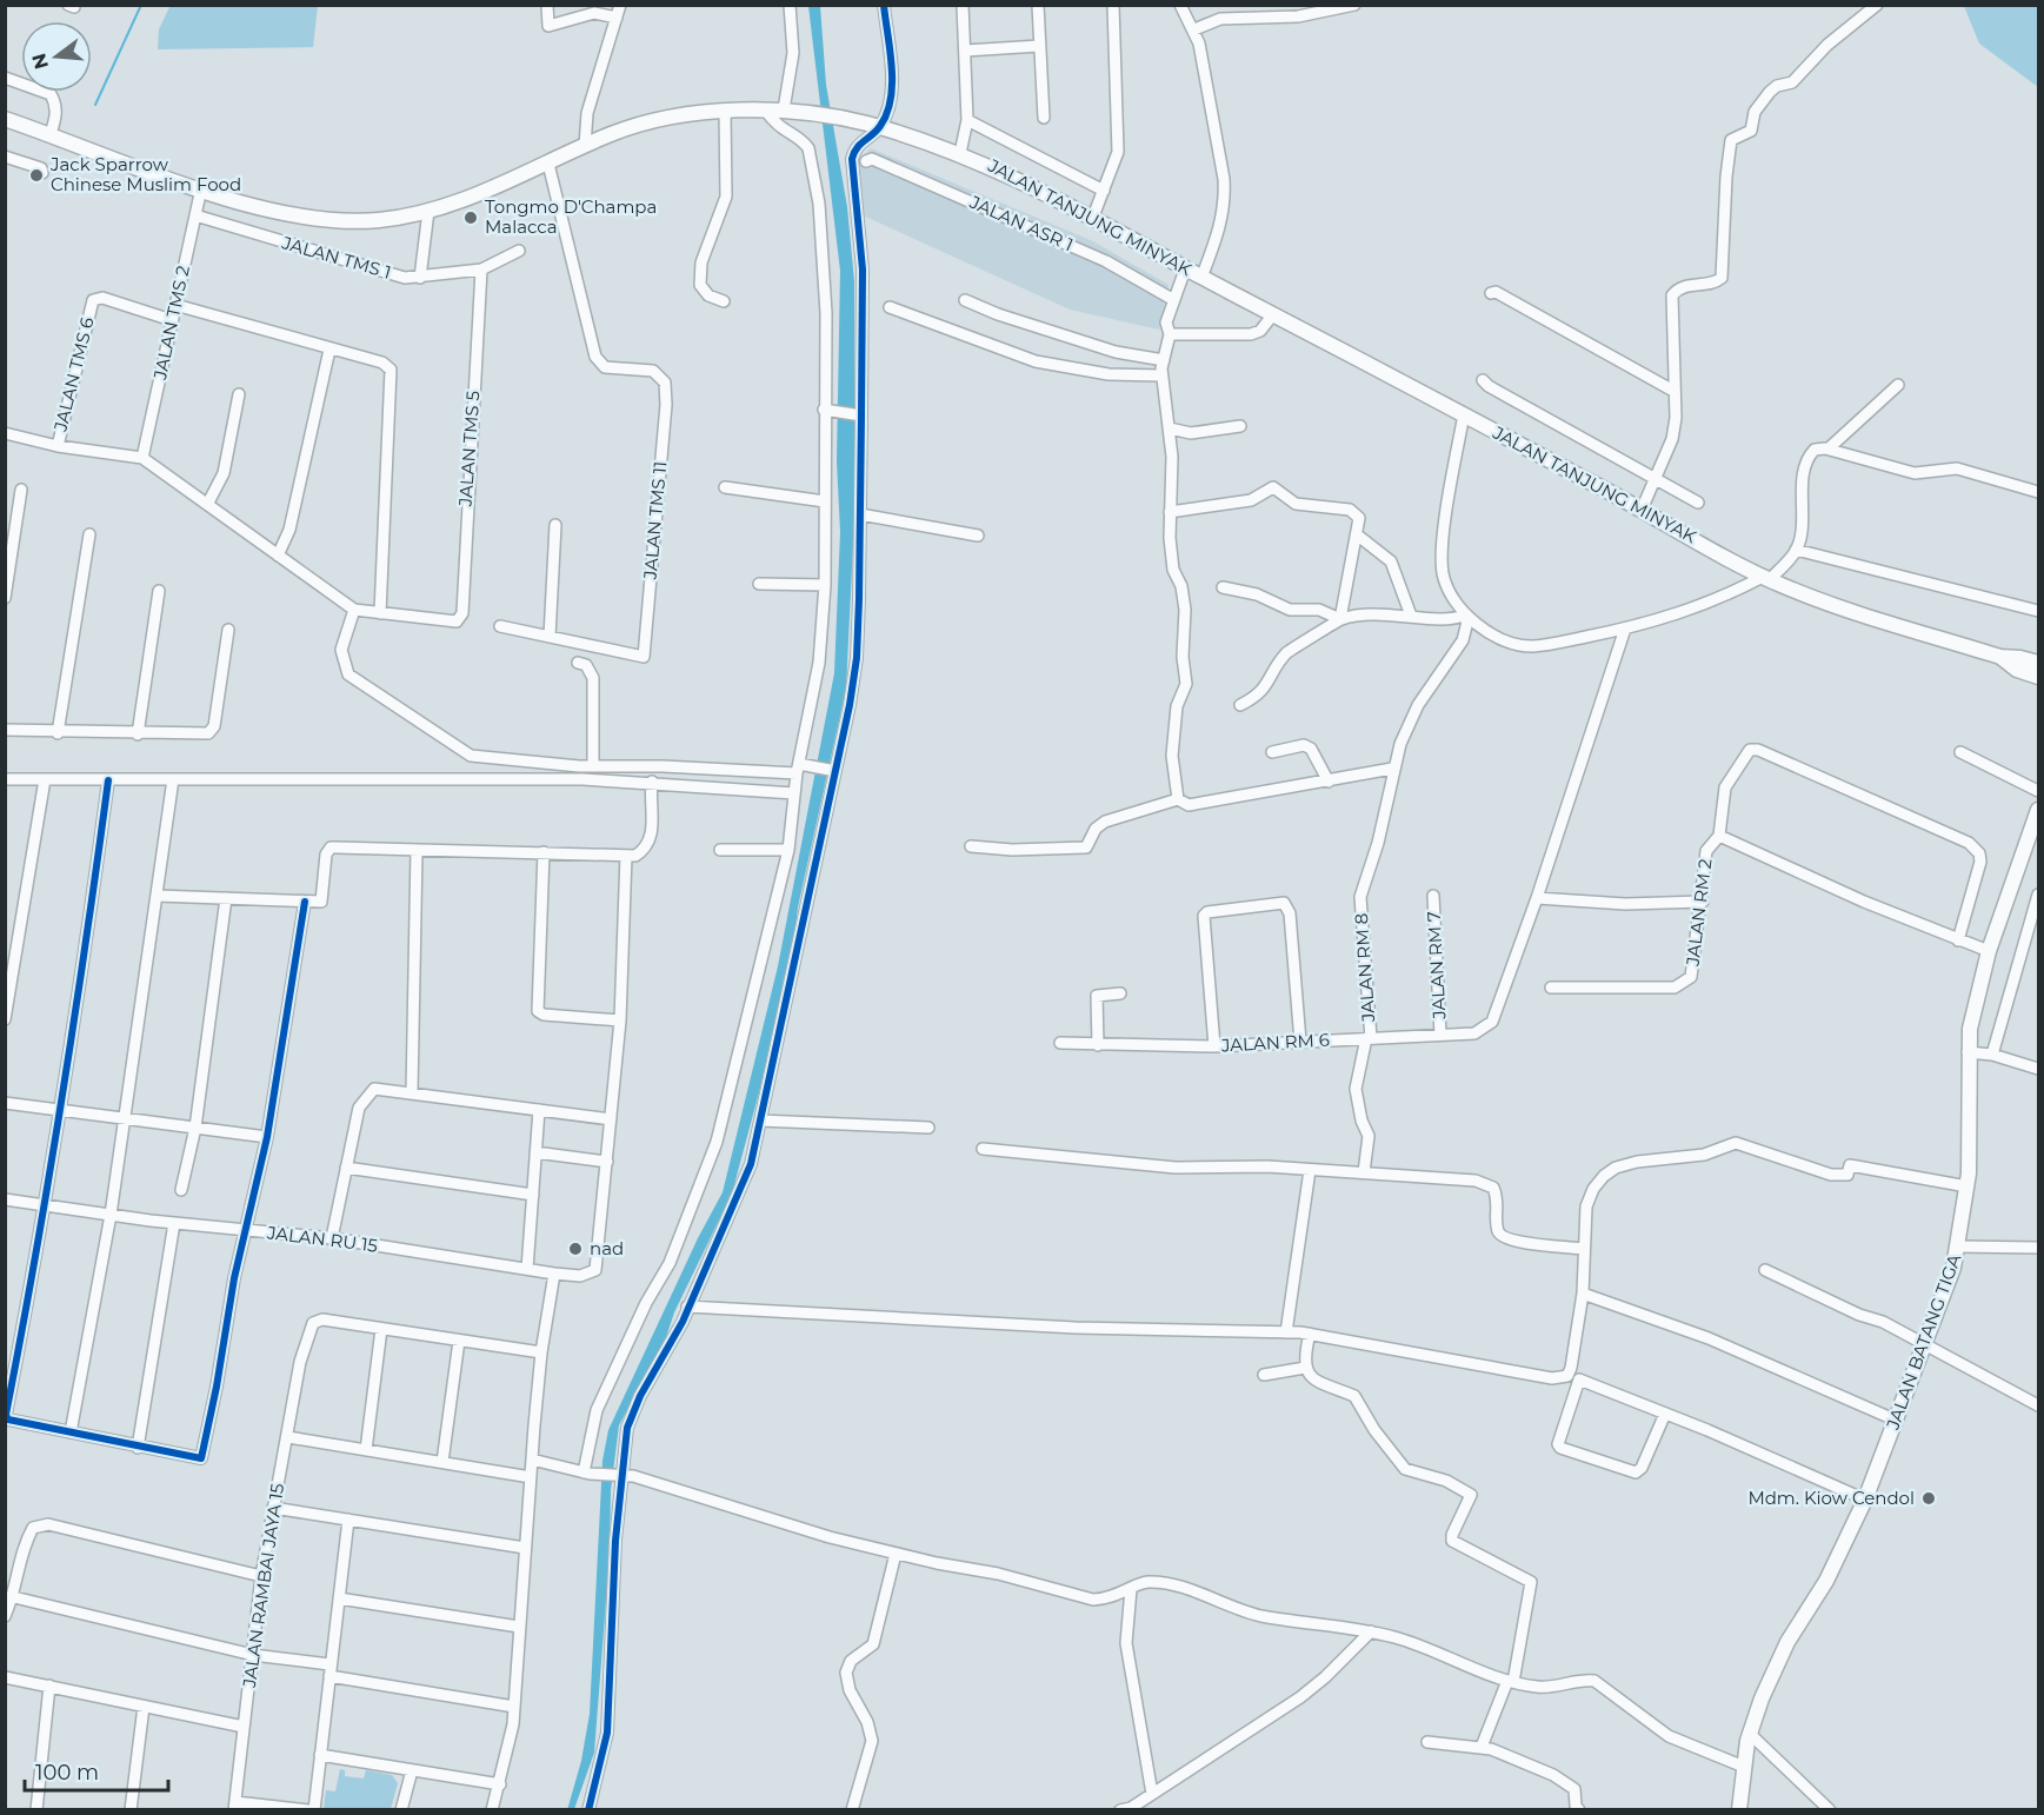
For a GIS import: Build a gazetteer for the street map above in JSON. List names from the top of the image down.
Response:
{
  "streets": {
    "main road": ["JALAN TANJUNG MINYAK", "JALAN BATANG TIGA"],
    "street": [
      "JALAN ASR 1",
      "JALAN TMS 1",
      "JALAN TMS 2",
      "JALAN TMS 6",
      "JALAN TMS 5",
      "JALAN TMS 11",
      "JALAN RM 2",
      "JALAN RM 7",
      "JALAN RM 8",
      "JALAN RM 6",
      "JALAN RU 15",
      "JALAN RAMBAI JAYA 15"
    ]
  },
  "crossings": [
    ["JALAN TANJUNG MINYAK", "JALAN TMS 2"],
    ["JALAN TANJUNG MINYAK", "JALAN TMS 11"],
    ["JALAN TMS 1", "JALAN TMS 2"],
    ["JALAN TMS 1", "JALAN TMS 5"],
    ["JALAN TMS 2", "JALAN TMS 6"],
    ["JALAN RM 7", "JALAN RM 6"],
    ["JALAN RM 8", "JALAN RM 6"]
  ],
  "places": [
    "Jack Sparrow Chinese Muslim Food",
    "Tongmo D'Champa Malacca",
    "nad",
    "Mdm. Kiow Cendol"
  ],
  "scale_bar": "100 m",
  "north": "left"
}
